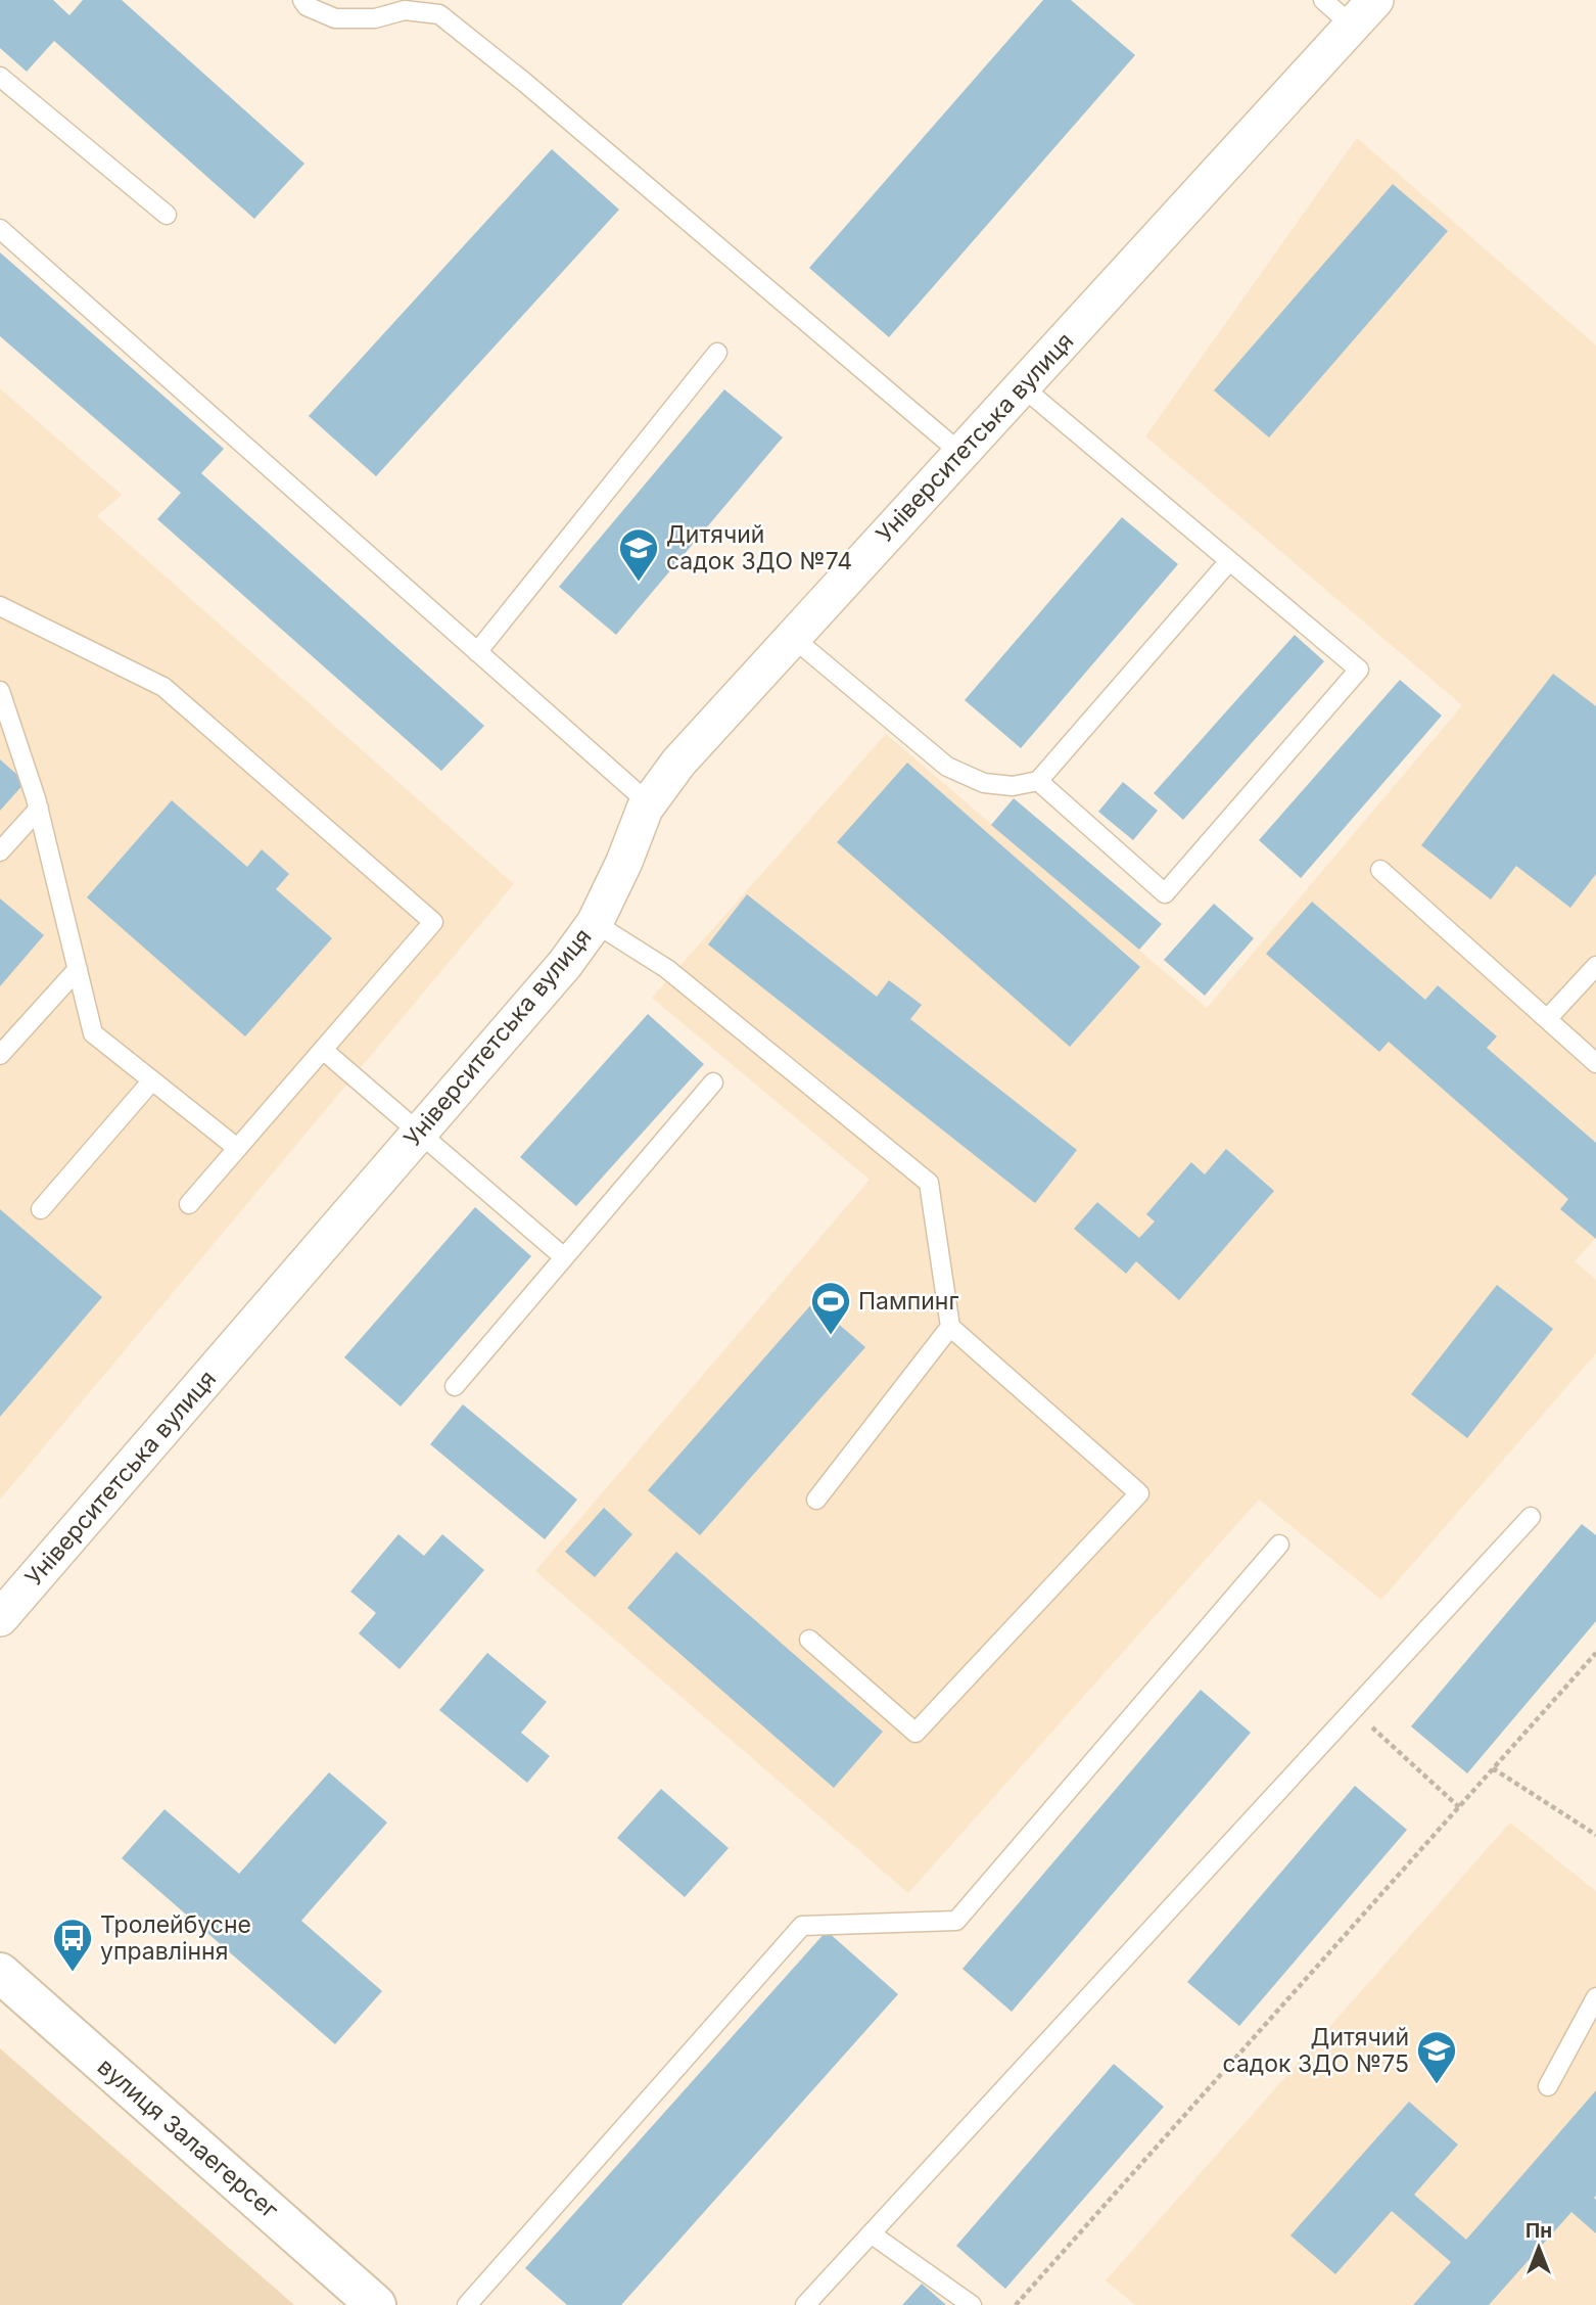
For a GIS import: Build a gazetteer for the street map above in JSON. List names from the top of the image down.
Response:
{
  "streets": {
    "main road": ["вулиця Залаегерсег"],
    "street": ["Університетська вулиця"]
  },
  "places": {
    "school or university": ["Дитячий садок ЗДО №74", "Дитячий садок ЗДО №75"],
    "sports": ["Пампинг"],
    "bus stop": ["Тролейбусне управління"]
  },
  "north": "top"
}
